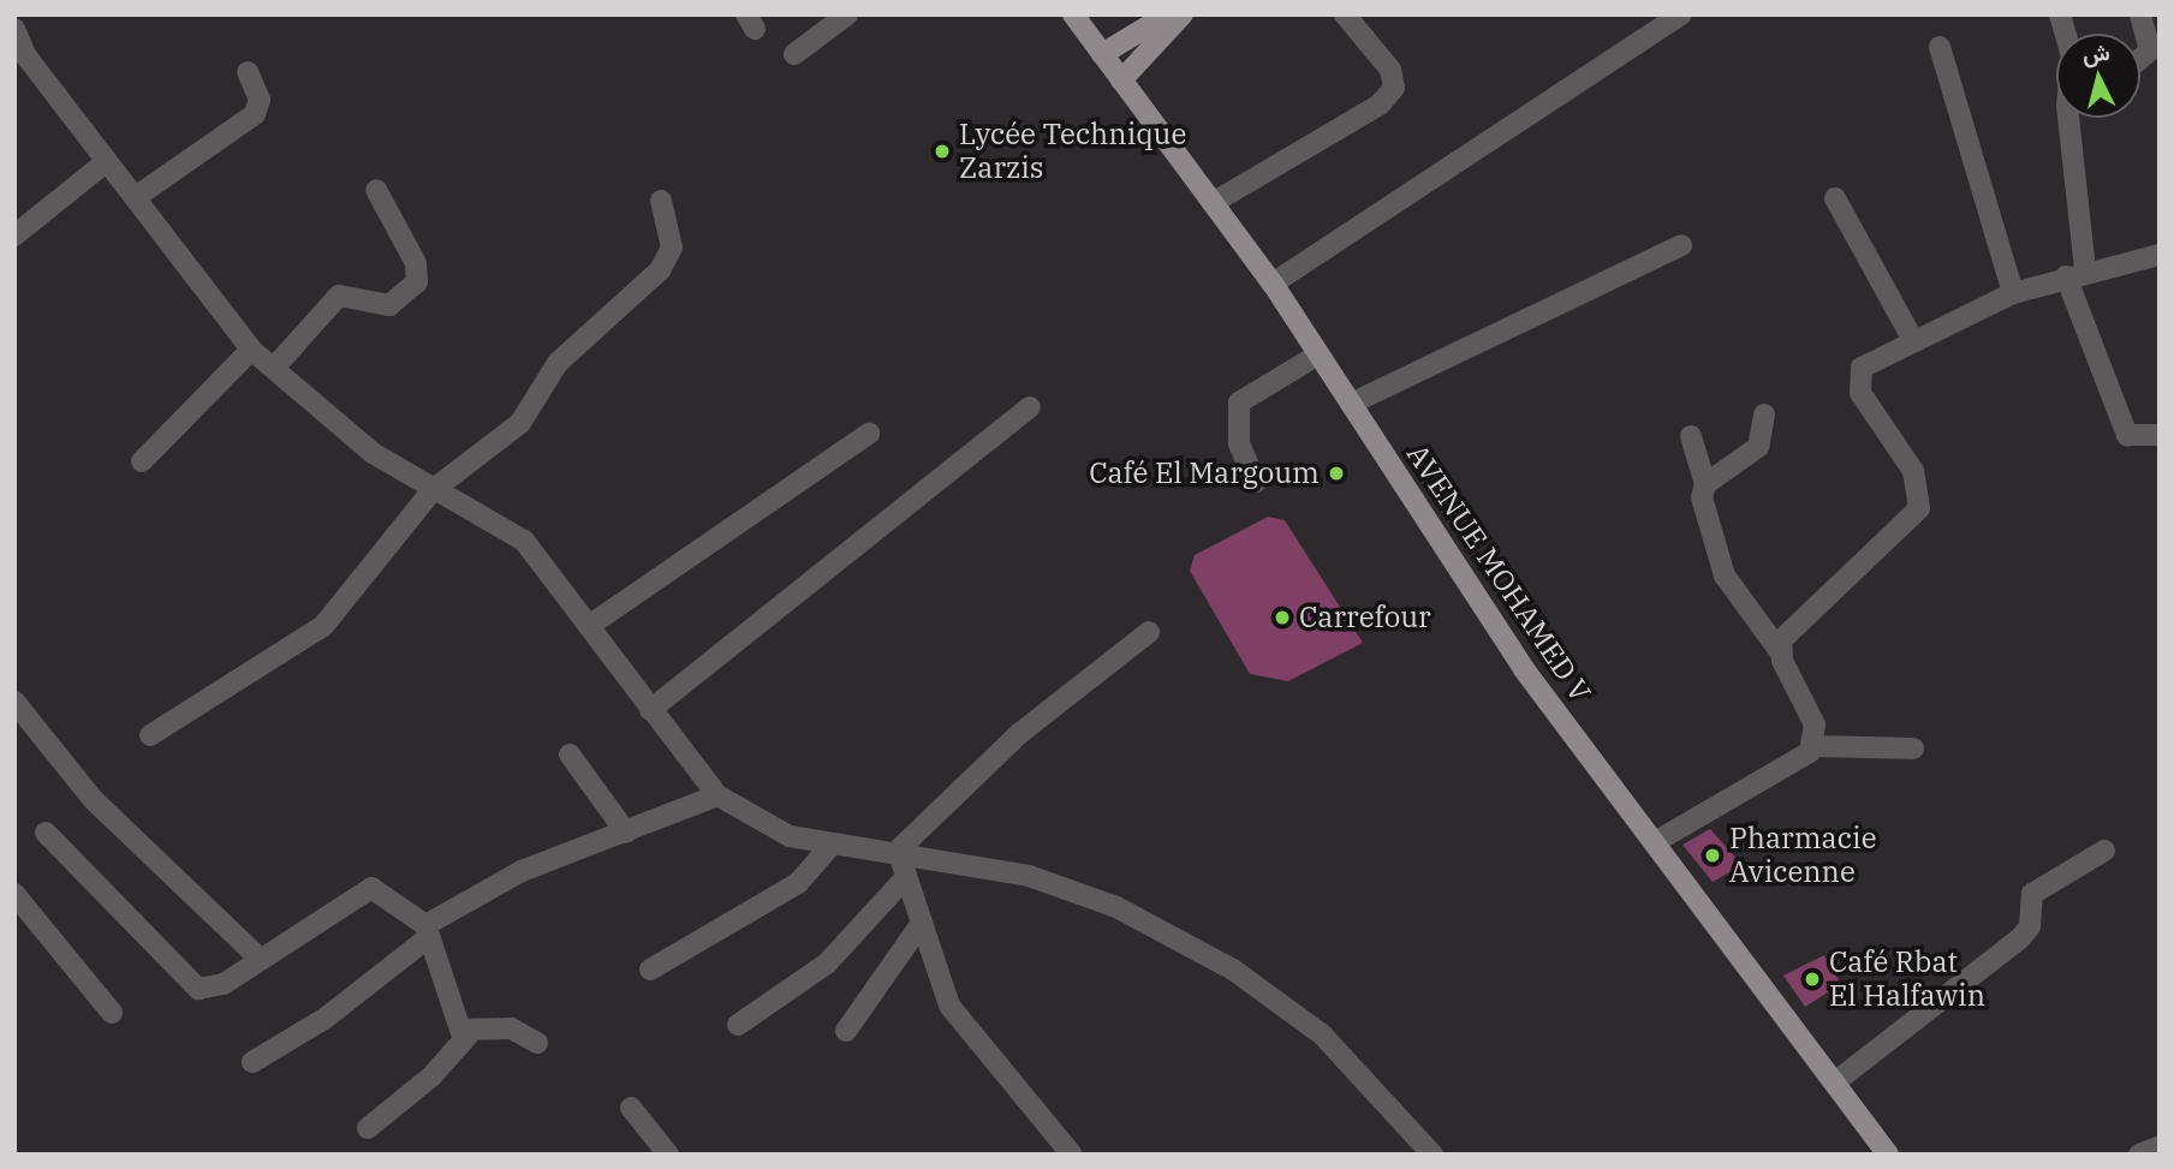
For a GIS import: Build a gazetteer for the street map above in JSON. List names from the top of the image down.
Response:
{
  "streets": {
    "main road": ["AVENUE MOHAMED V"]
  },
  "places": [
    "Lycée Technique Zarzis",
    "Café El Margoum",
    "Carrefour",
    "Pharmacie Avicenne",
    "Café Rbat El Halfawin"
  ],
  "north": "top"
}
